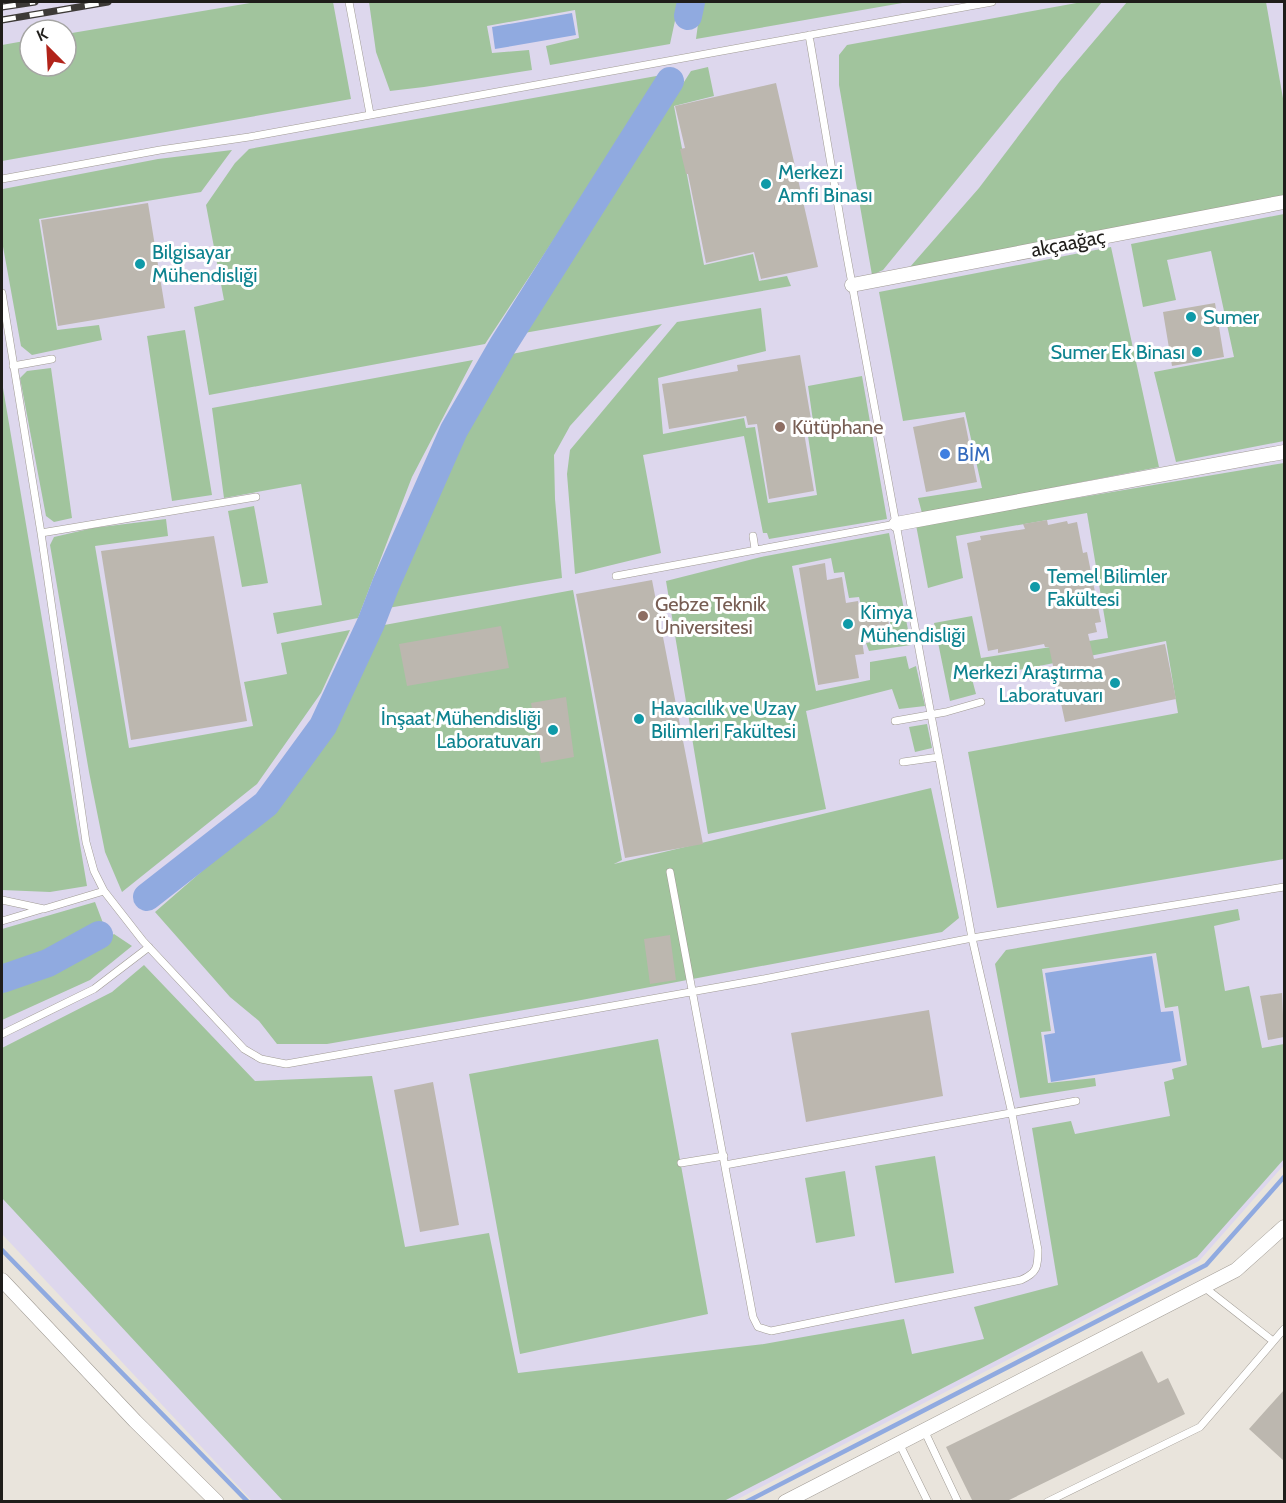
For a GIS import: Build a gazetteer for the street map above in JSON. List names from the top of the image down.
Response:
{
  "streets": {
    "street": ["akçaağaç"]
  },
  "places": [
    "Merkezi Amfi Binası",
    "Bilgisayar Mühendisliği",
    "Sumer",
    "Sumer Ek Binası",
    "Kütüphane",
    "BİM",
    "Temel Bilimler Fakültesi",
    "Gebze Teknik Üniversitesi",
    "Kimya Mühendisliği",
    "Merkezi Araştırma Laboratuvarı",
    "Havacılık ve Uzay Bilimleri Fakültesi",
    "İnşaat Mühendisliği Laboratuvarı"
  ],
  "north": "top left"
}
